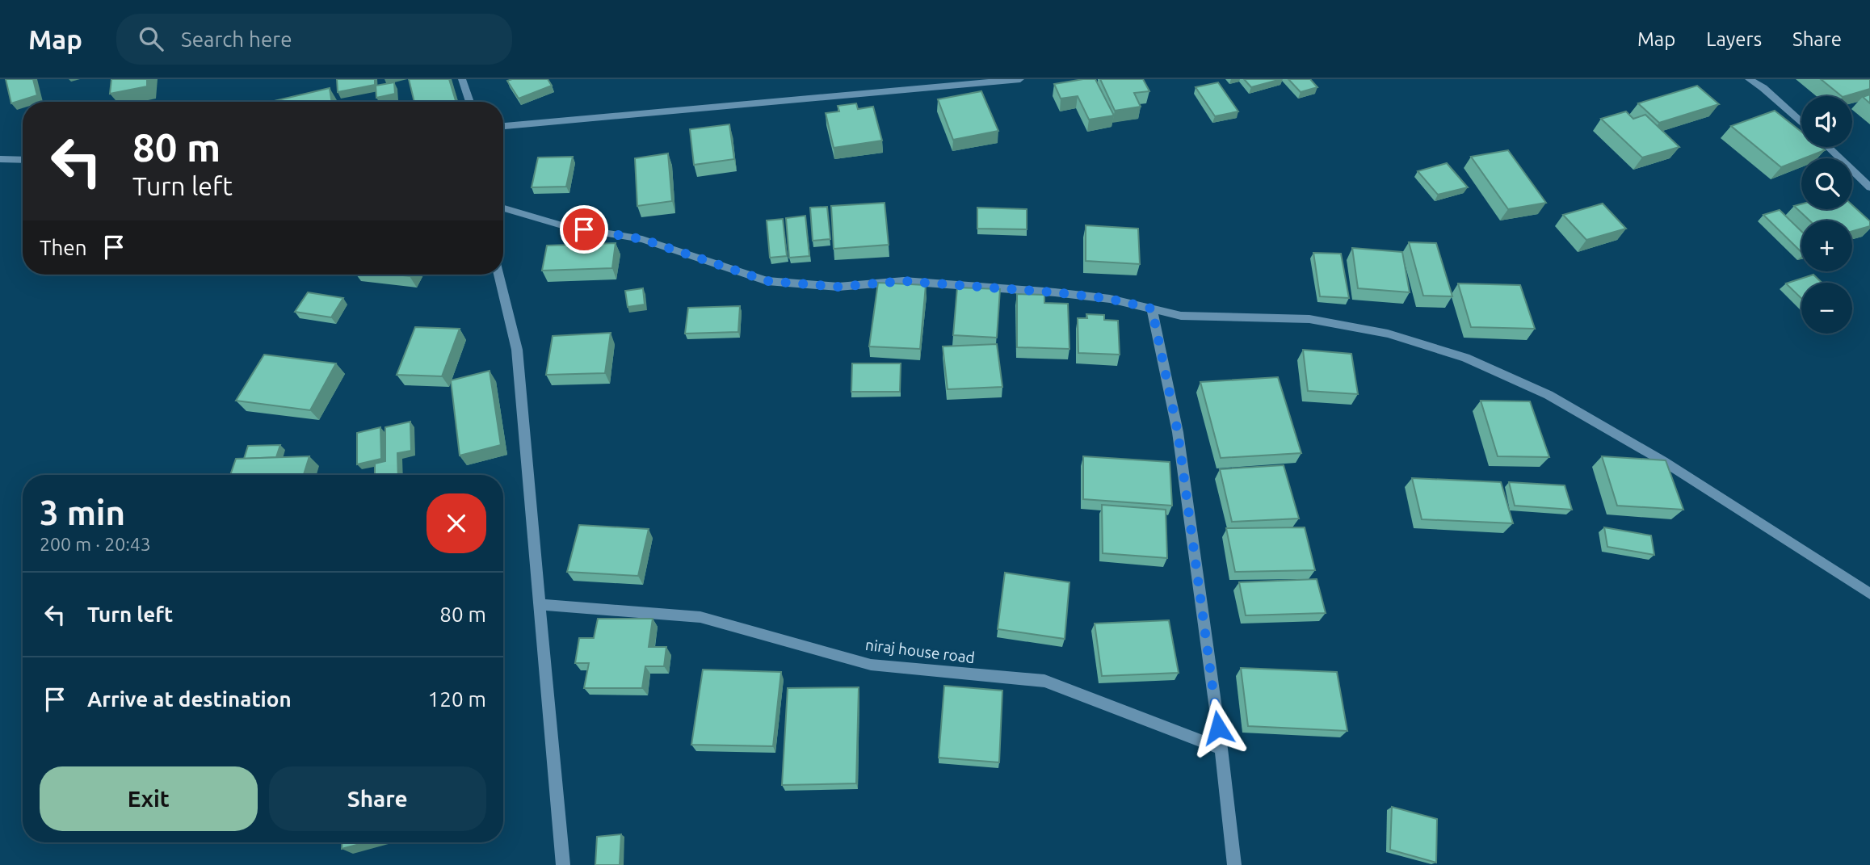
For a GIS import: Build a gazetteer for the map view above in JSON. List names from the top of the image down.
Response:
{
  "streets": {
    "street": ["niraj house road"]
  },
  "page": {
    "header": "Map",
    "search": "Search here",
    "nav": ["Map", "Layers", "Share"],
    "map_buttons": ["+", "−"],
    "turn": ["80 m", "Turn left"],
    "then": "Then",
    "heading": ["3 min", "200 m · 20:43"],
    "list": [
      {
        "name": "Turn left",
        "value": "80 m"
      },
      {
        "name": "Arrive at destination",
        "value": "120 m"
      }
    ],
    "buttons": ["Exit", "Share"]
  }
}
